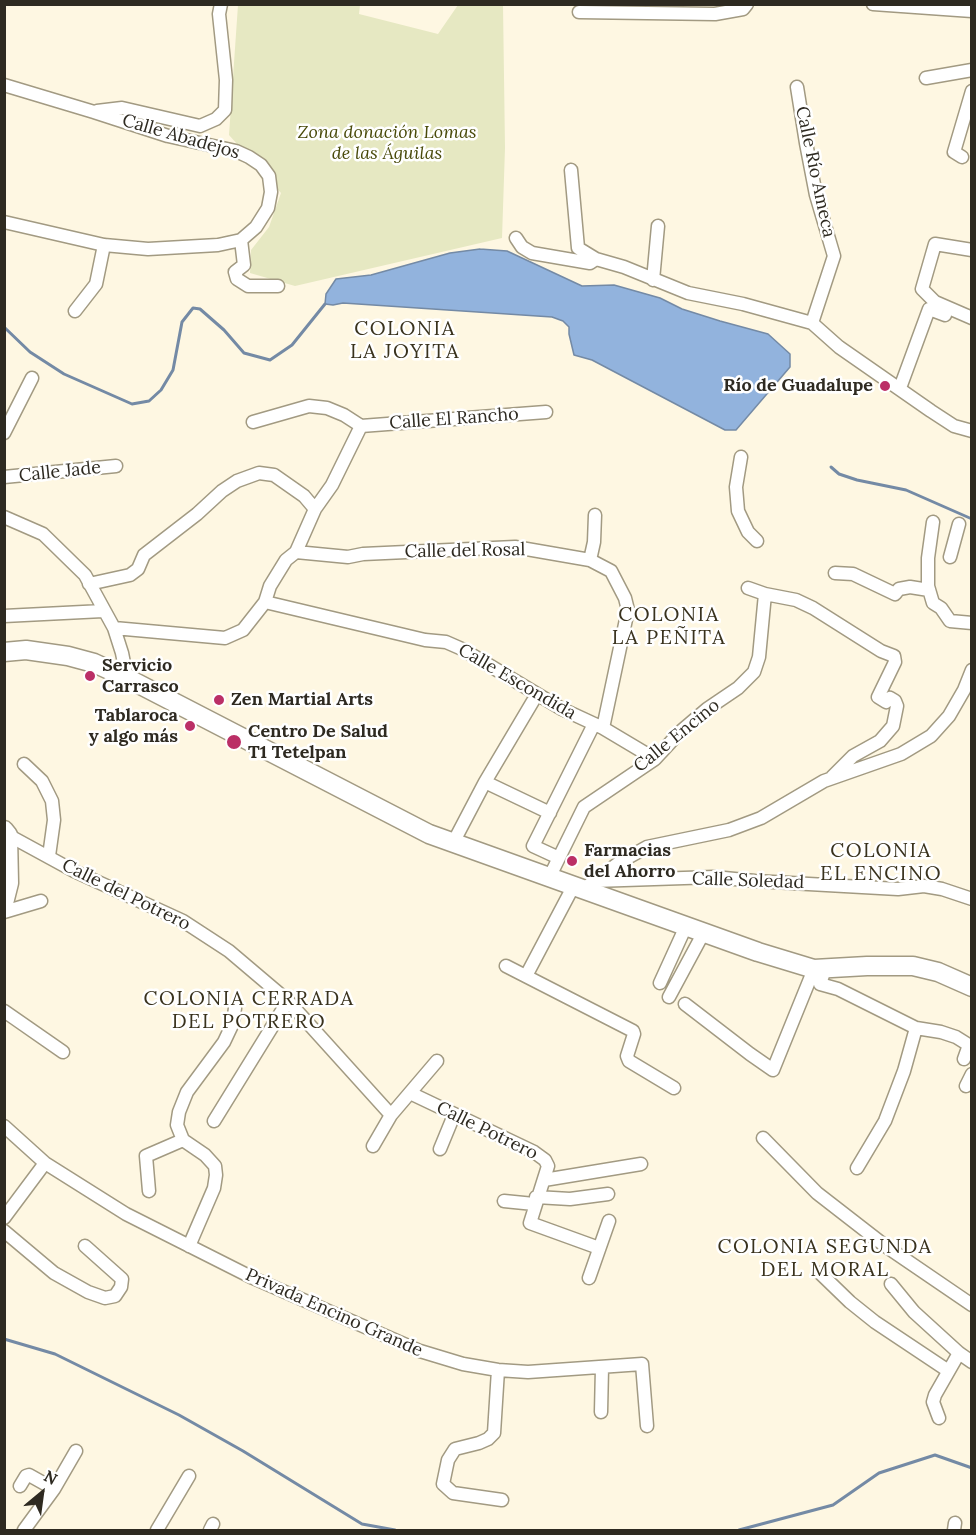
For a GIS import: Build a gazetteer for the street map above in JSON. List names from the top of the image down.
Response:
{
  "streets": {
    "street": [
      "Calle Abadejos",
      "Calle Río Ameca",
      "Calle El Rancho",
      "Calle Jade",
      "Calle del Rosal",
      "Calle Escondida",
      "Calle Encino",
      "Calle Soledad",
      "Calle del Potrero",
      "Calle Potrero",
      "Privada Encino Grande"
    ]
  },
  "crossings": [
    ["Calle del Rosal", "Calle Escondida"],
    ["Calle del Rosal", "Calle Encino"],
    ["Calle Escondida", "Calle Encino"]
  ],
  "districts": [
    "COLONIA LA JOYITA",
    "COLONIA LA PEÑITA",
    "COLONIA EL ENCINO",
    "COLONIA CERRADA DEL POTRERO",
    "COLONIA SEGUNDA DEL MORAL"
  ],
  "parks": ["Zona donación Lomas de las Águilas"],
  "places": [
    "Río de Guadalupe",
    "Servicio Carrasco",
    "Zen Martial Arts",
    "Tablaroca y algo más",
    "Centro De Salud T1 Tetelpan",
    "Farmacias del Ahorro"
  ],
  "north": "top right"
}
